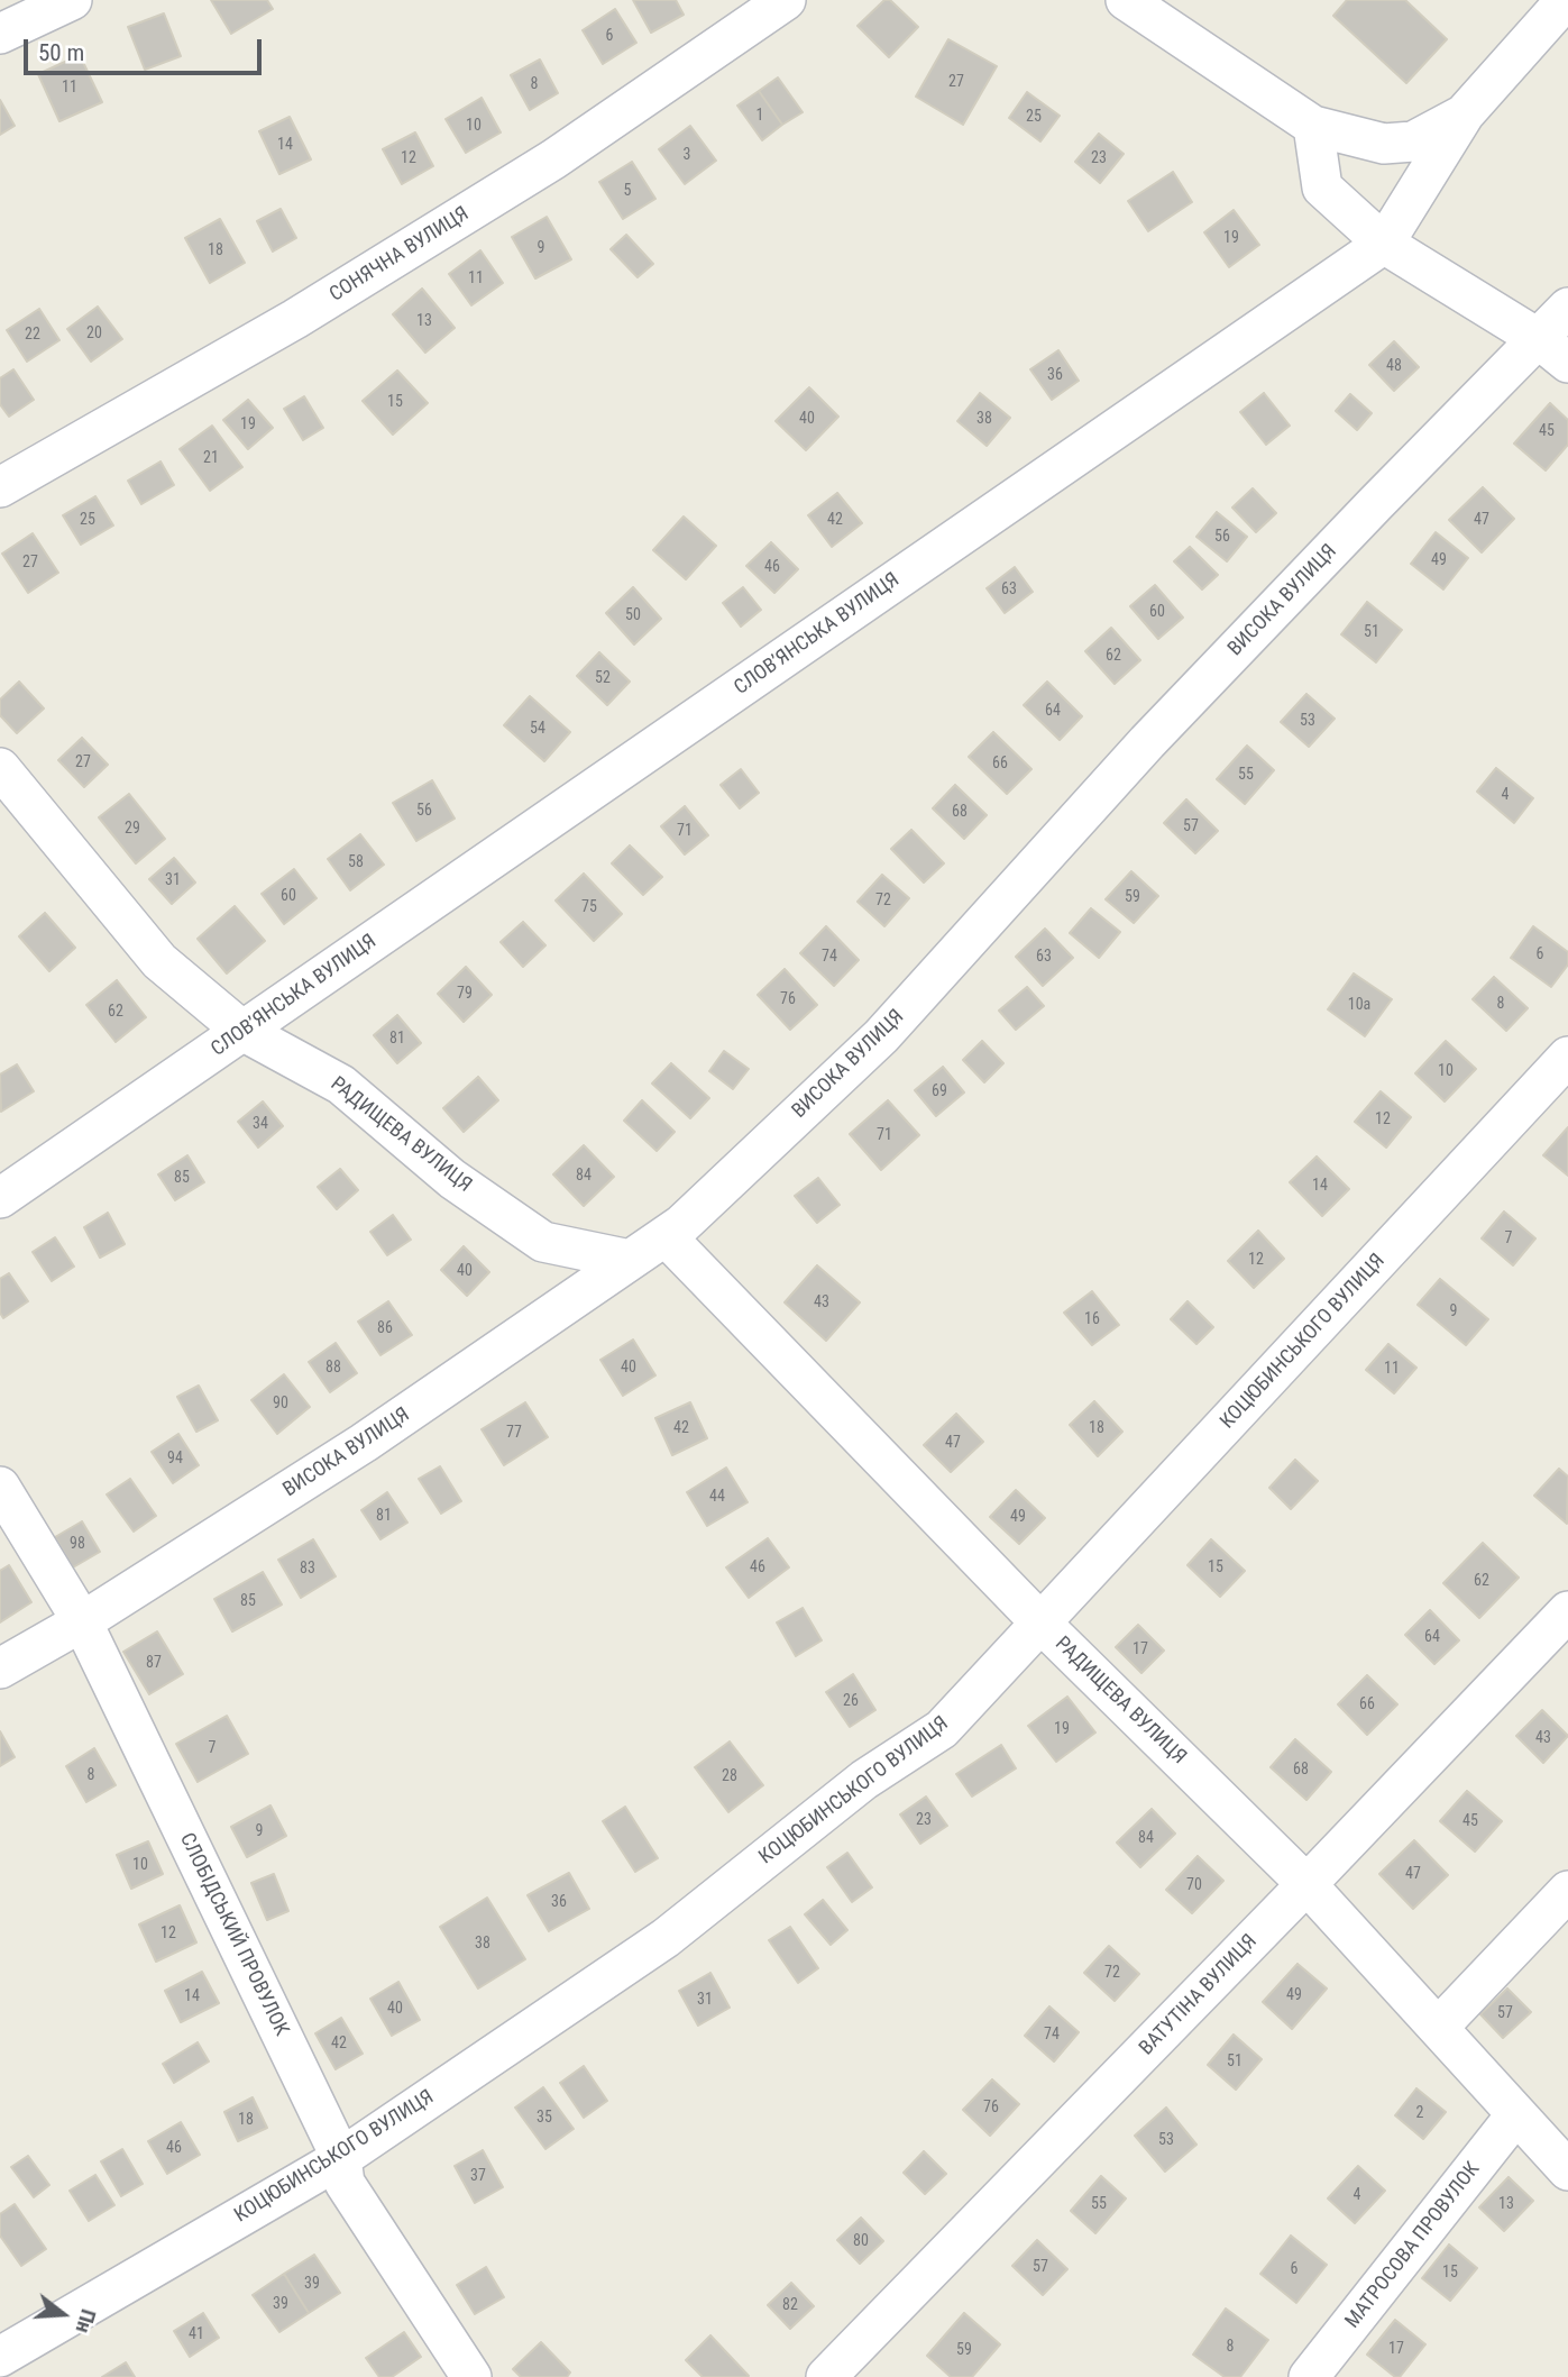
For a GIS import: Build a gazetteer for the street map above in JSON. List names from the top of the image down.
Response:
{
  "streets": {
    "street": [
      "СОНЯЧНА ВУЛИЦЯ",
      "ВИСОКА ВУЛИЦЯ",
      "СЛОВ’ЯНСЬКА ВУЛИЦЯ",
      "РАДИЩЕВА ВУЛИЦЯ",
      "КОЦЮБИНСЬКОГО ВУЛИЦЯ",
      "СЛОБІДСЬКИЙ ПРОВУЛОК",
      "ВАТУТІНА ВУЛИЦЯ",
      "МАТРОСОВА ПРОВУЛОК"
    ]
  },
  "crossings": [
    ["ВИСОКА ВУЛИЦЯ", "РАДИЩЕВА ВУЛИЦЯ"],
    ["ВИСОКА ВУЛИЦЯ", "СЛОБІДСЬКИЙ ПРОВУЛОК"],
    ["СЛОВ’ЯНСЬКА ВУЛИЦЯ", "РАДИЩЕВА ВУЛИЦЯ"],
    ["РАДИЩЕВА ВУЛИЦЯ", "КОЦЮБИНСЬКОГО ВУЛИЦЯ"],
    ["РАДИЩЕВА ВУЛИЦЯ", "ВАТУТІНА ВУЛИЦЯ"],
    ["РАДИЩЕВА ВУЛИЦЯ", "МАТРОСОВА ПРОВУЛОК"],
    ["КОЦЮБИНСЬКОГО ВУЛИЦЯ", "СЛОБІДСЬКИЙ ПРОВУЛОК"]
  ],
  "house_numbers": [
    "6",
    "27",
    "8",
    "11",
    "1",
    "25",
    "10",
    "14",
    "3",
    "12",
    "23",
    "5",
    "19",
    "9",
    "18",
    "11",
    "13",
    "20",
    "22",
    "48",
    "36",
    "15",
    "40",
    "38",
    "19",
    "45",
    "21",
    "25",
    "42",
    "47",
    "56",
    "49",
    "27",
    "46",
    "63",
    "60",
    "50",
    "51",
    "62",
    "52",
    "64",
    "53",
    "54",
    "27",
    "66",
    "55",
    "4",
    "56",
    "68",
    "57",
    "29",
    "71",
    "58",
    "31",
    "60",
    "59",
    "72",
    "75",
    "6",
    "74",
    "63",
    "79",
    "76",
    "8",
    "10а",
    "62",
    "81",
    "10",
    "69",
    "12",
    "34",
    "71",
    "84",
    "85",
    "14",
    "7",
    "12",
    "40",
    "43",
    "9",
    "16",
    "86",
    "88",
    "40",
    "11",
    "90",
    "42",
    "18",
    "77",
    "47",
    "94",
    "44",
    "81",
    "49",
    "98",
    "46",
    "15",
    "83",
    "62",
    "85",
    "64",
    "17",
    "87",
    "26",
    "66",
    "19",
    "43",
    "7",
    "68",
    "8",
    "28",
    "23",
    "45",
    "9",
    "84",
    "10",
    "47",
    "70",
    "36",
    "12",
    "38",
    "72",
    "49",
    "14",
    "31",
    "40",
    "57",
    "74",
    "42",
    "51",
    "76",
    "2",
    "35",
    "18",
    "53",
    "46",
    "37",
    "4",
    "55",
    "13",
    "80",
    "57",
    "6",
    "15",
    "39",
    "39",
    "82",
    "41",
    "8",
    "17",
    "59"
  ],
  "scale_bar": "50 m",
  "north": "right"
}
